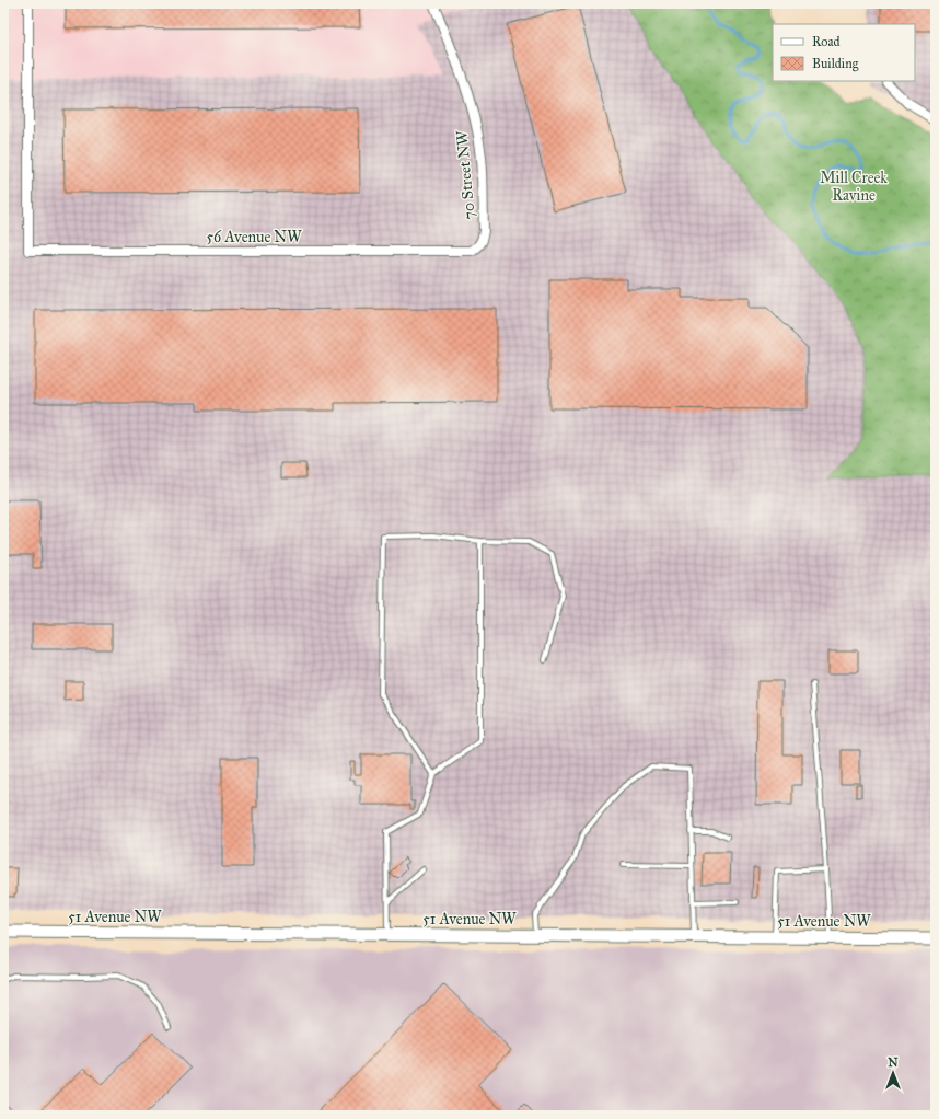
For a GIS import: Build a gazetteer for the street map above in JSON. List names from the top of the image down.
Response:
{
  "streets": {
    "street": ["70 Street NW", "56 Avenue NW", "51 Avenue NW"]
  },
  "crossings": [
    ["70 Street NW", "56 Avenue NW"]
  ],
  "parks": ["Mill Creek Ravine"],
  "legend": ["Road", "Building"],
  "north": "top"
}
